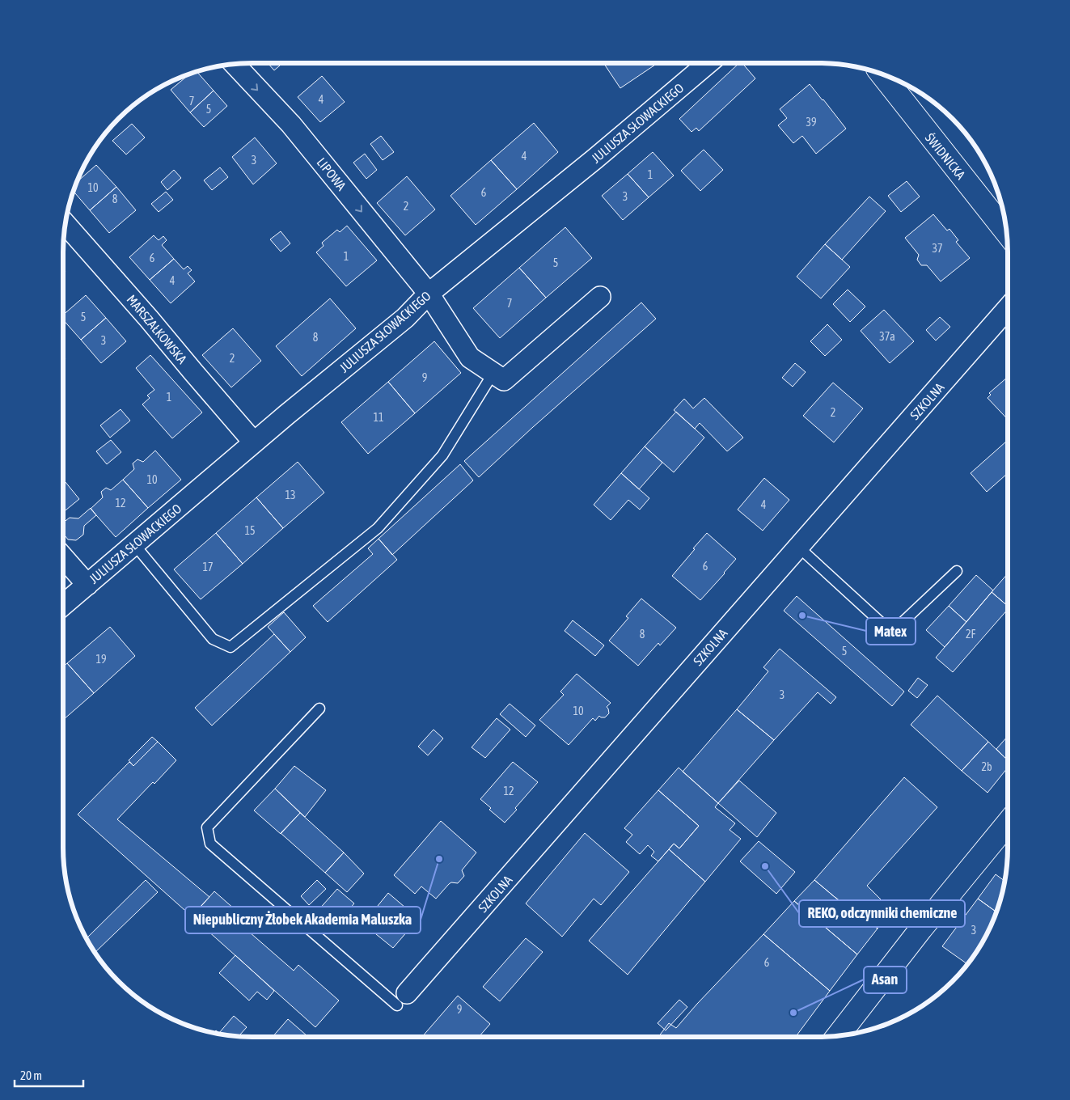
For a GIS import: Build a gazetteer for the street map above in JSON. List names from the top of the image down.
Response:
{
  "streets": {
    "street": [
      "JULIUSZA SŁOWACKIEGO",
      "ŚWIDNICKA",
      "LIPOWA",
      "MARSZAŁKOWSKA",
      "SZKOLNA"
    ]
  },
  "crossings": [
    ["JULIUSZA SŁOWACKIEGO", "LIPOWA"],
    ["JULIUSZA SŁOWACKIEGO", "MARSZAŁKOWSKA"]
  ],
  "one_way": ["LIPOWA"],
  "places": [
    "Matex",
    "Niepubliczny Żłobek Akademia Maluszka",
    "REKO, odczynniki chemiczne",
    "Asan"
  ],
  "house_numbers": [
    "4",
    "7",
    "5",
    "39",
    "4",
    "3",
    "1",
    "10",
    "6",
    "3",
    "8",
    "2",
    "37",
    "1",
    "6",
    "5",
    "4",
    "7",
    "5",
    "37a",
    "8",
    "3",
    "2",
    "9",
    "1",
    "2",
    "11",
    "10",
    "13",
    "12",
    "4",
    "15",
    "6",
    "17",
    "8",
    "2F",
    "5",
    "19",
    "3",
    "10",
    "2b",
    "12",
    "3",
    "6",
    "9"
  ],
  "scale_bar": "20 m"
}
